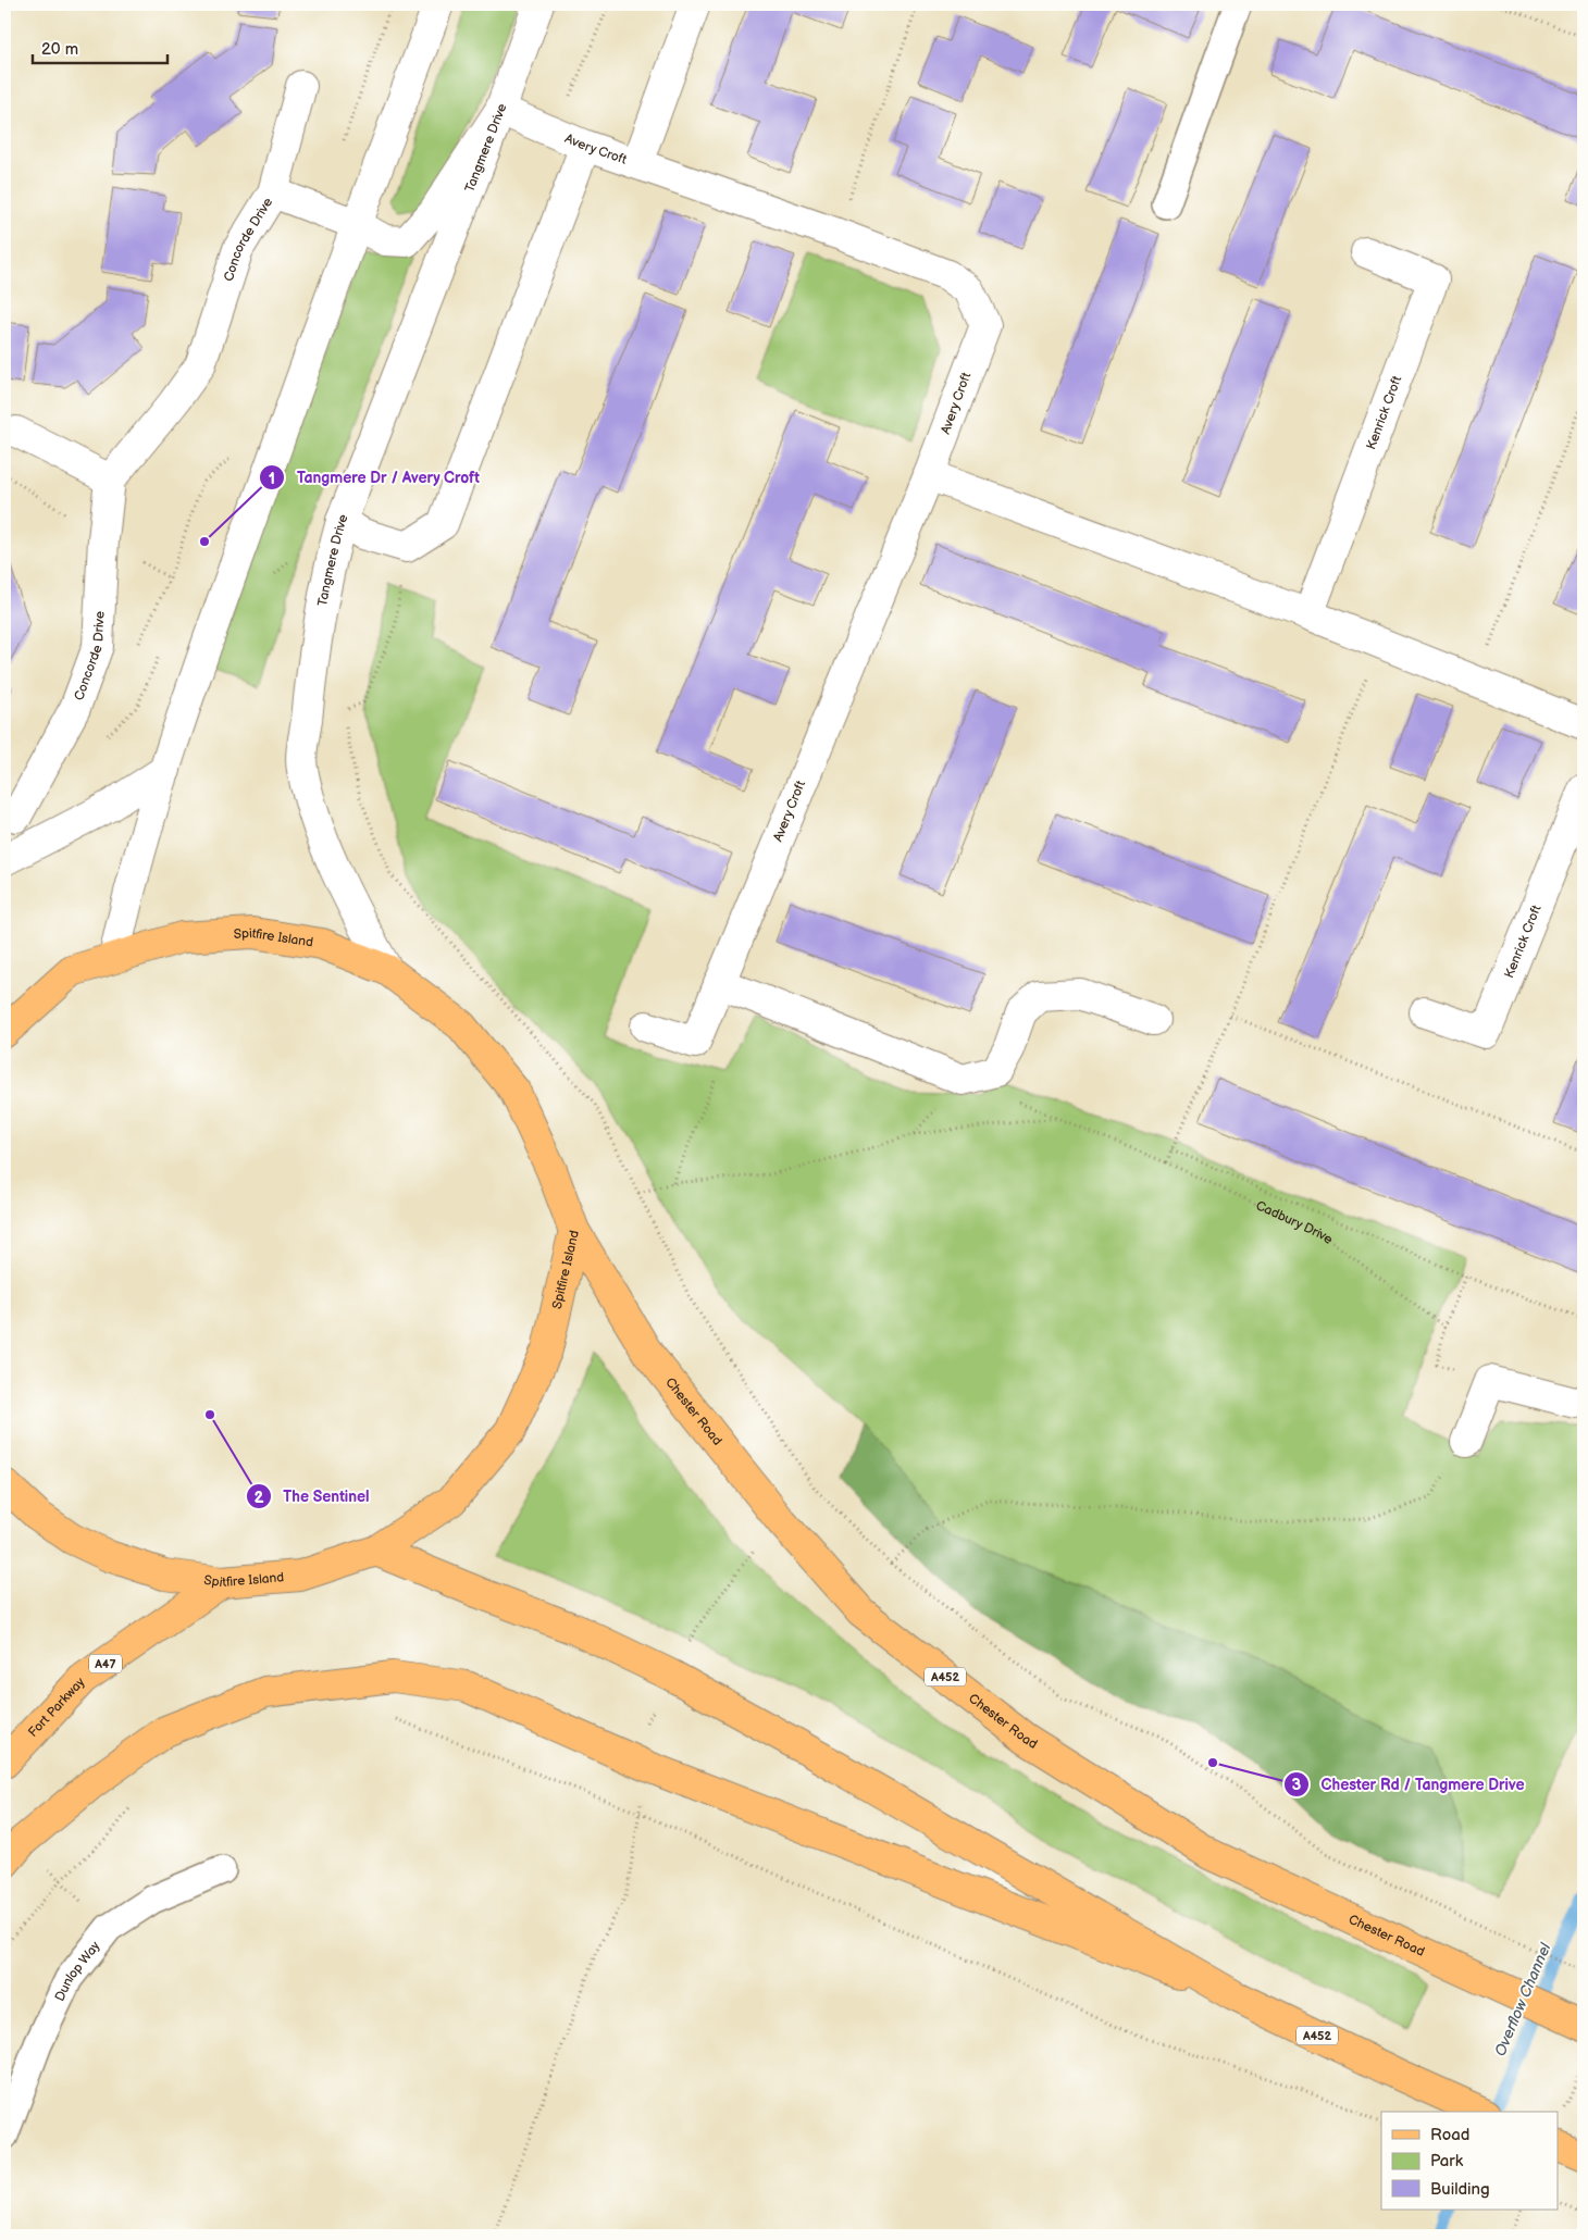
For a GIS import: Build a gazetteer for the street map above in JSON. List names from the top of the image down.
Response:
{
  "streets": {
    "main road": [
      "Spitfire Island",
      "Chester Road",
      "A47",
      "A452",
      "Fort Parkway"
    ],
    "street": [
      "Tangmere Drive",
      "Avery Croft",
      "Concorde Drive",
      "Kenrick Croft"
    ],
    "lane": ["Dunlop Way"],
    "path": ["Cadbury Drive"]
  },
  "crossings": [
    ["Tangmere Drive", "Avery Croft"],
    ["Tangmere Drive", "Concorde Drive"],
    ["Tangmere Drive", "Spitfire Island"],
    ["Avery Croft", "Concorde Drive"],
    ["Spitfire Island", "Chester Road"],
    ["Spitfire Island", "A452"],
    ["Spitfire Island", "Fort Parkway"]
  ],
  "water": ["Overflow Channel"],
  "places": ["Tangmere Dr / Avery Croft", "The Sentinel", "Chester Rd / Tangmere Drive"],
  "legend": ["Road", "Park", "Building"],
  "scale_bar": "20 m"
}
